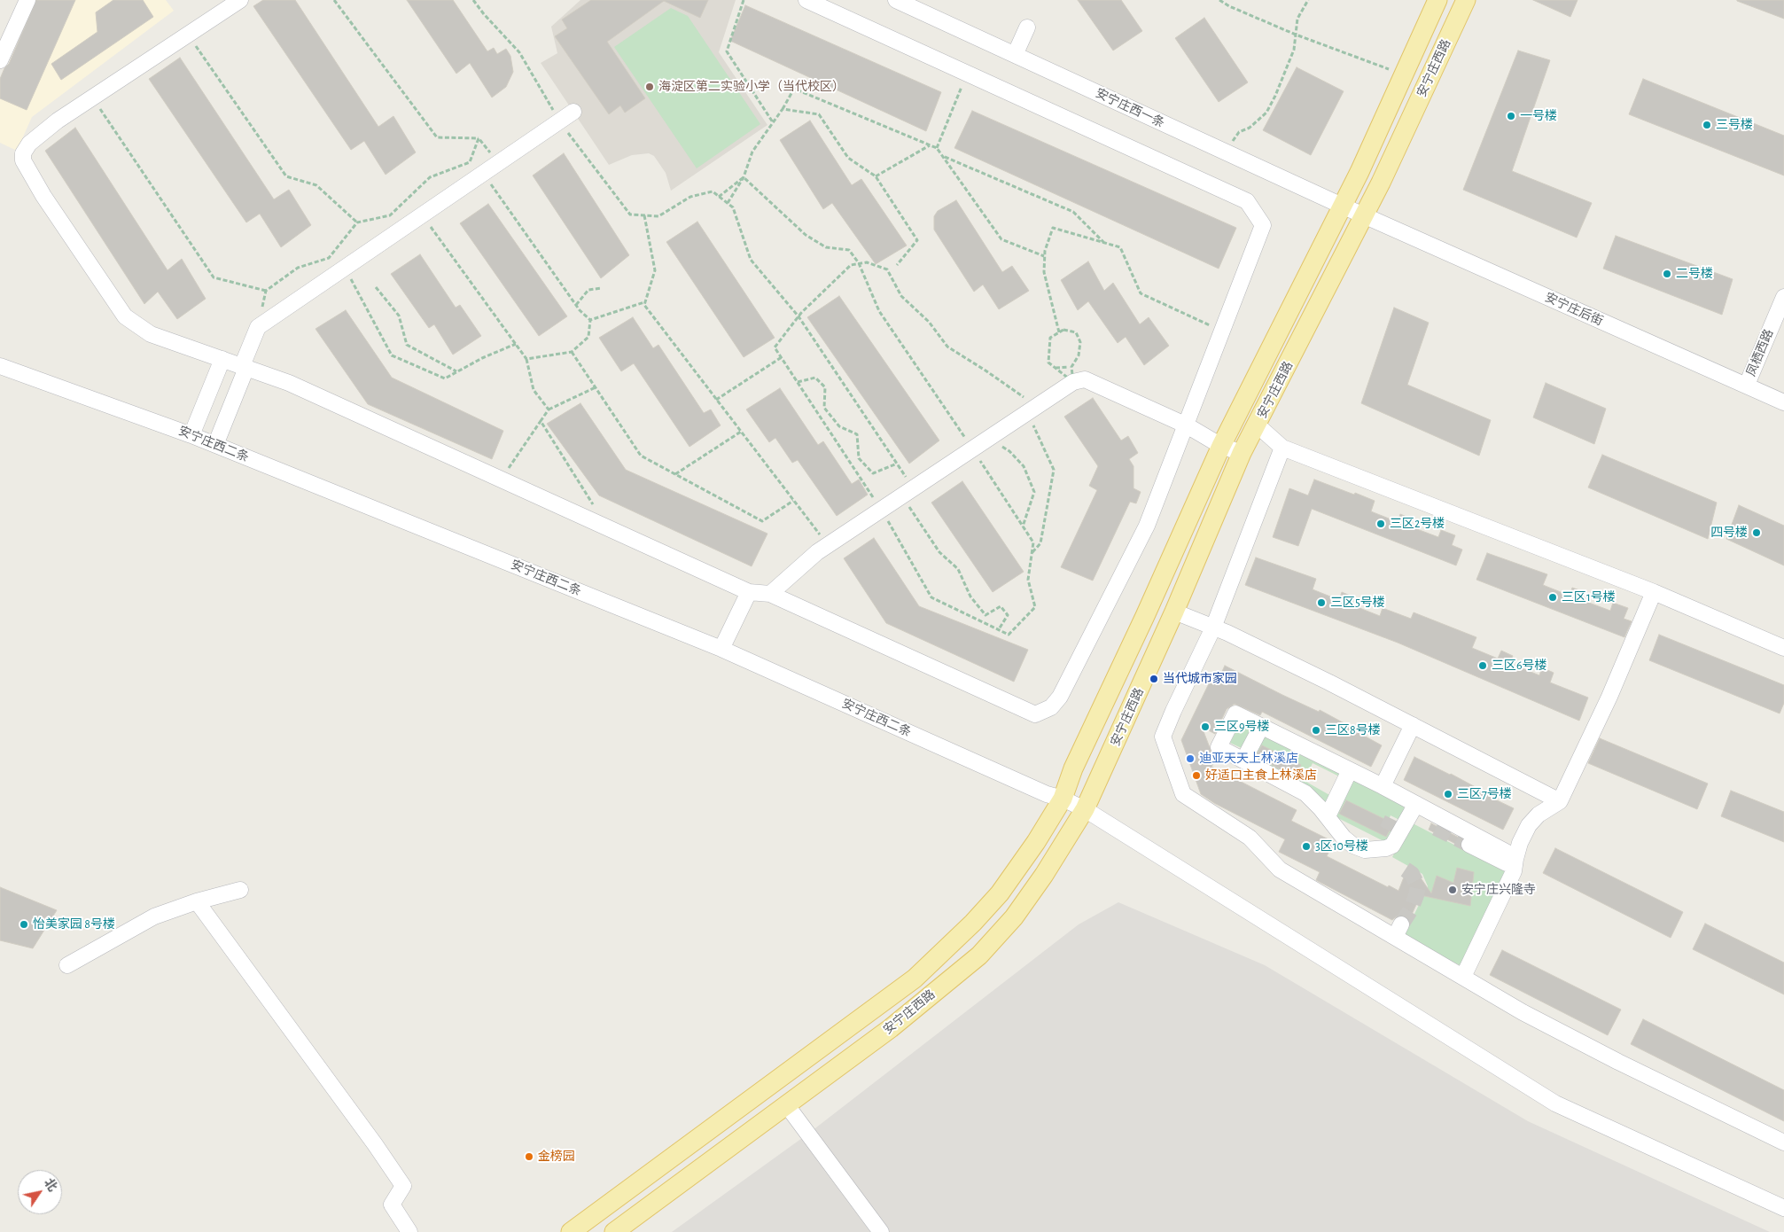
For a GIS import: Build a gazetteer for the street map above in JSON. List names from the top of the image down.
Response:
{
  "streets": {
    "main road": ["安宁庄西路"],
    "street": [
      "安宁庄西一条",
      "安宁庄后街",
      "凤栖西路",
      "安宁庄西二条"
    ]
  },
  "crossings": [
    ["安宁庄西路", "安宁庄西一条"],
    ["安宁庄西路", "安宁庄后街"],
    ["安宁庄西路", "安宁庄西二条"],
    ["安宁庄西一条", "安宁庄后街"],
    ["安宁庄后街", "凤栖西路"]
  ],
  "places": [
    "海淀区第二实验小学（当代校区）",
    "一号楼",
    "三号楼",
    "二号楼",
    "三区2号楼",
    "四号楼",
    "三区1号楼",
    "三区5号楼",
    "三区6号楼",
    "当代城市家园",
    "三区9号楼",
    "三区8号楼",
    "迪亚天天上林溪店",
    "好适口主食上林溪店",
    "三区7号楼",
    "3区10号楼",
    "安宁庄兴隆寺",
    "怡美家园 8号楼",
    "金榜园"
  ],
  "north": "top right"
}
